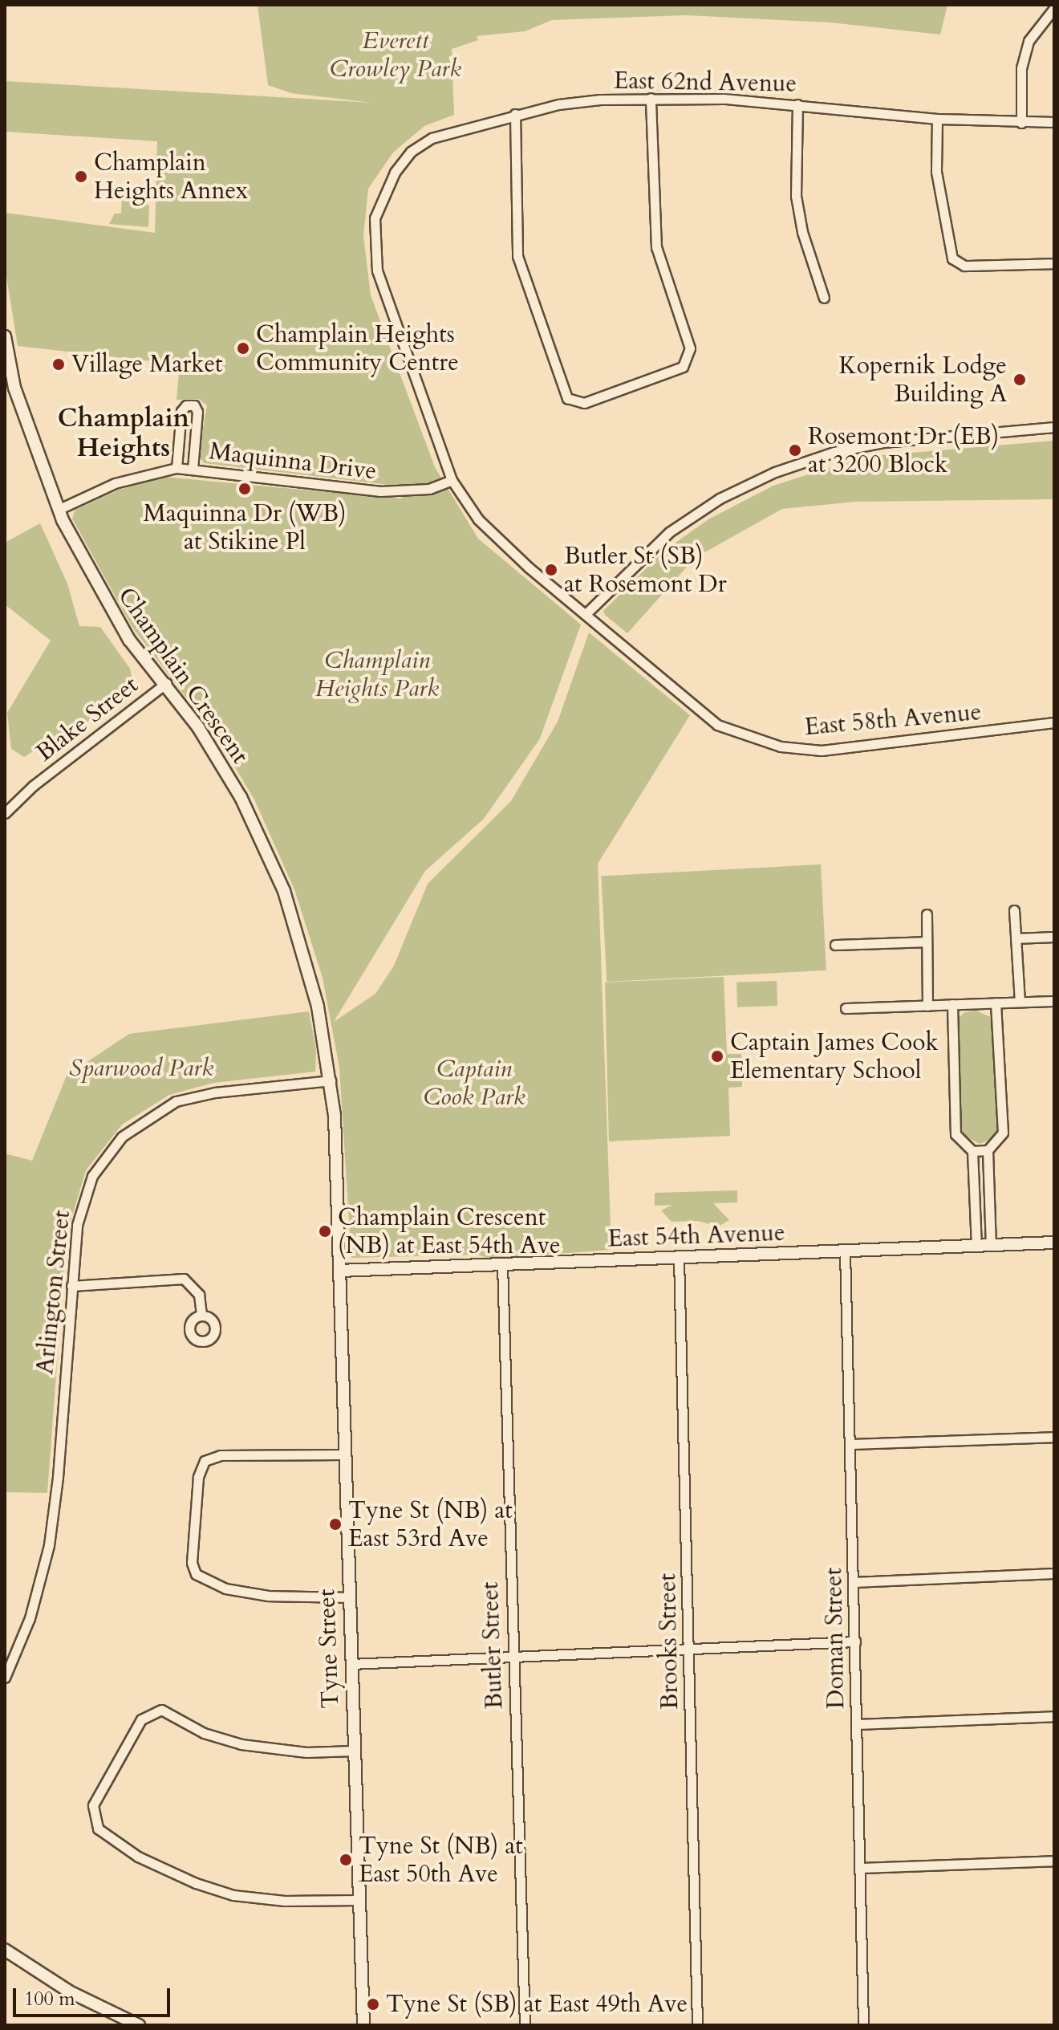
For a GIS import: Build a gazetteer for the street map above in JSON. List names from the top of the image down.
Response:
{
  "streets": {
    "street": [
      "East 62nd Avenue",
      "Maquinna Drive",
      "Champlain Crescent",
      "Blake Street",
      "East 58th Avenue",
      "East 54th Avenue",
      "Arlington Street",
      "Doman Street",
      "Brooks Street",
      "Butler Street",
      "Tyne Street"
    ]
  },
  "crossings": [
    ["East 62nd Avenue", "Maquinna Drive"],
    ["Maquinna Drive", "Champlain Crescent"],
    ["Champlain Crescent", "Blake Street"],
    ["Champlain Crescent", "East 54th Avenue"],
    ["Champlain Crescent", "Arlington Street"],
    ["Champlain Crescent", "Tyne Street"],
    ["East 54th Avenue", "Doman Street"],
    ["East 54th Avenue", "Brooks Street"],
    ["East 54th Avenue", "Butler Street"],
    ["East 54th Avenue", "Tyne Street"]
  ],
  "districts": ["Champlain Heights"],
  "parks": [
    "Everett Crowley Park",
    "Champlain Heights Park",
    "Sparwood Park",
    "Captain Cook Park"
  ],
  "places": [
    "Champlain Heights Annex",
    "Champlain Heights Community Centre",
    "Village Market",
    "Kopernik Lodge Building A",
    "Rosemont Dr (EB) at 3200 Block",
    "Maquinna Dr (WB) at Stikine Pl",
    "Butler St (SB) at Rosemont Dr",
    "Captain James Cook Elementary School",
    "Champlain Crescent (NB) at East 54th Ave",
    "Tyne St (NB) at East 53rd Ave",
    "Tyne St (NB) at East 50th Ave",
    "Tyne St (SB) at East 49th Ave"
  ],
  "scale_bar": "100 m"
}
